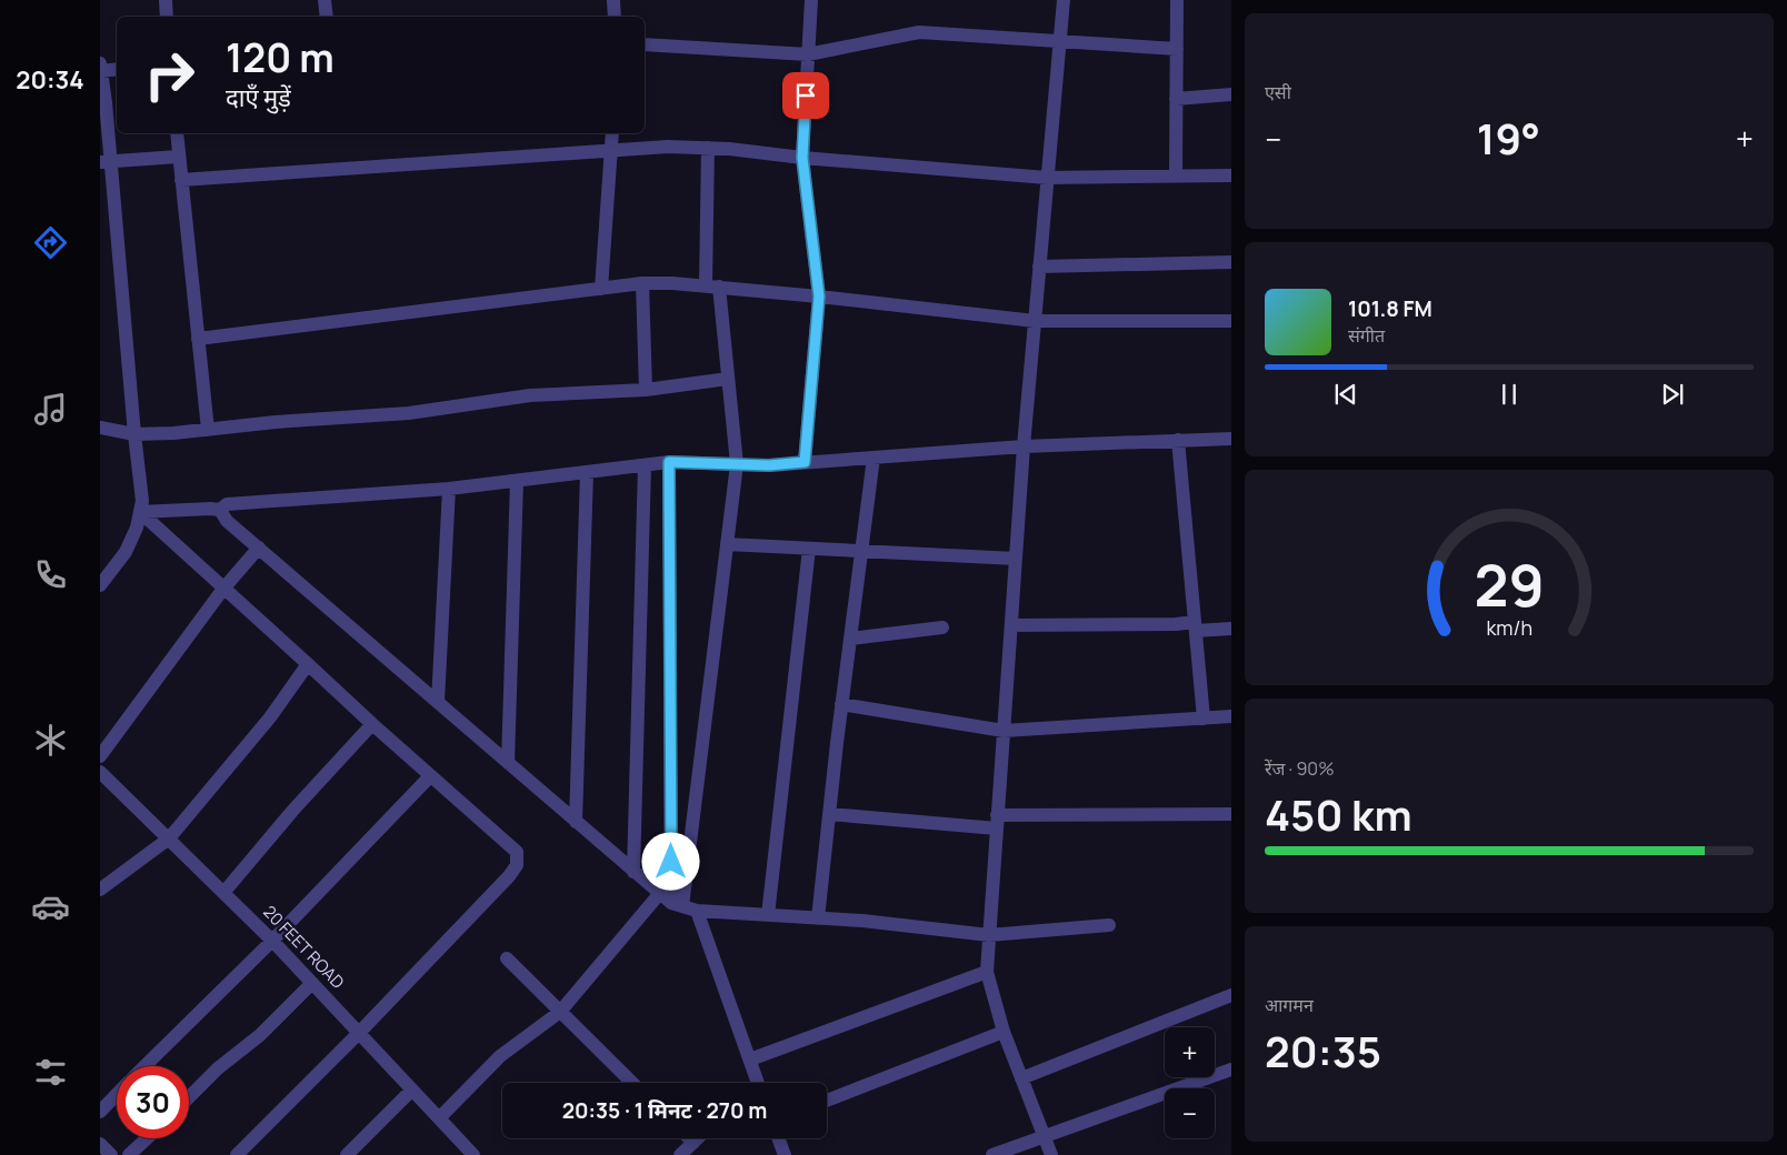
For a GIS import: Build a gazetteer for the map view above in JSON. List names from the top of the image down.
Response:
{
  "streets": {
    "street": ["20 FEET ROAD"]
  },
  "page": {
    "tabs": "20:34",
    "tile": [
      "एसी",
      ["रेंज · 90%", "450 km"],
      ["आगमन", "20:35"]
    ],
    "turn": ["120 m", "दाएँ मुड़ें"],
    "heat": ["−", "19°", "+"],
    "song": ["101.8 FM", "संगीत"],
    "map_buttons": ["+", "−"],
    "limit": "30",
    "trip": "20:35 · 1 मिनट · 270 m",
    "gauge": ["29", "km/h"]
  }
}
